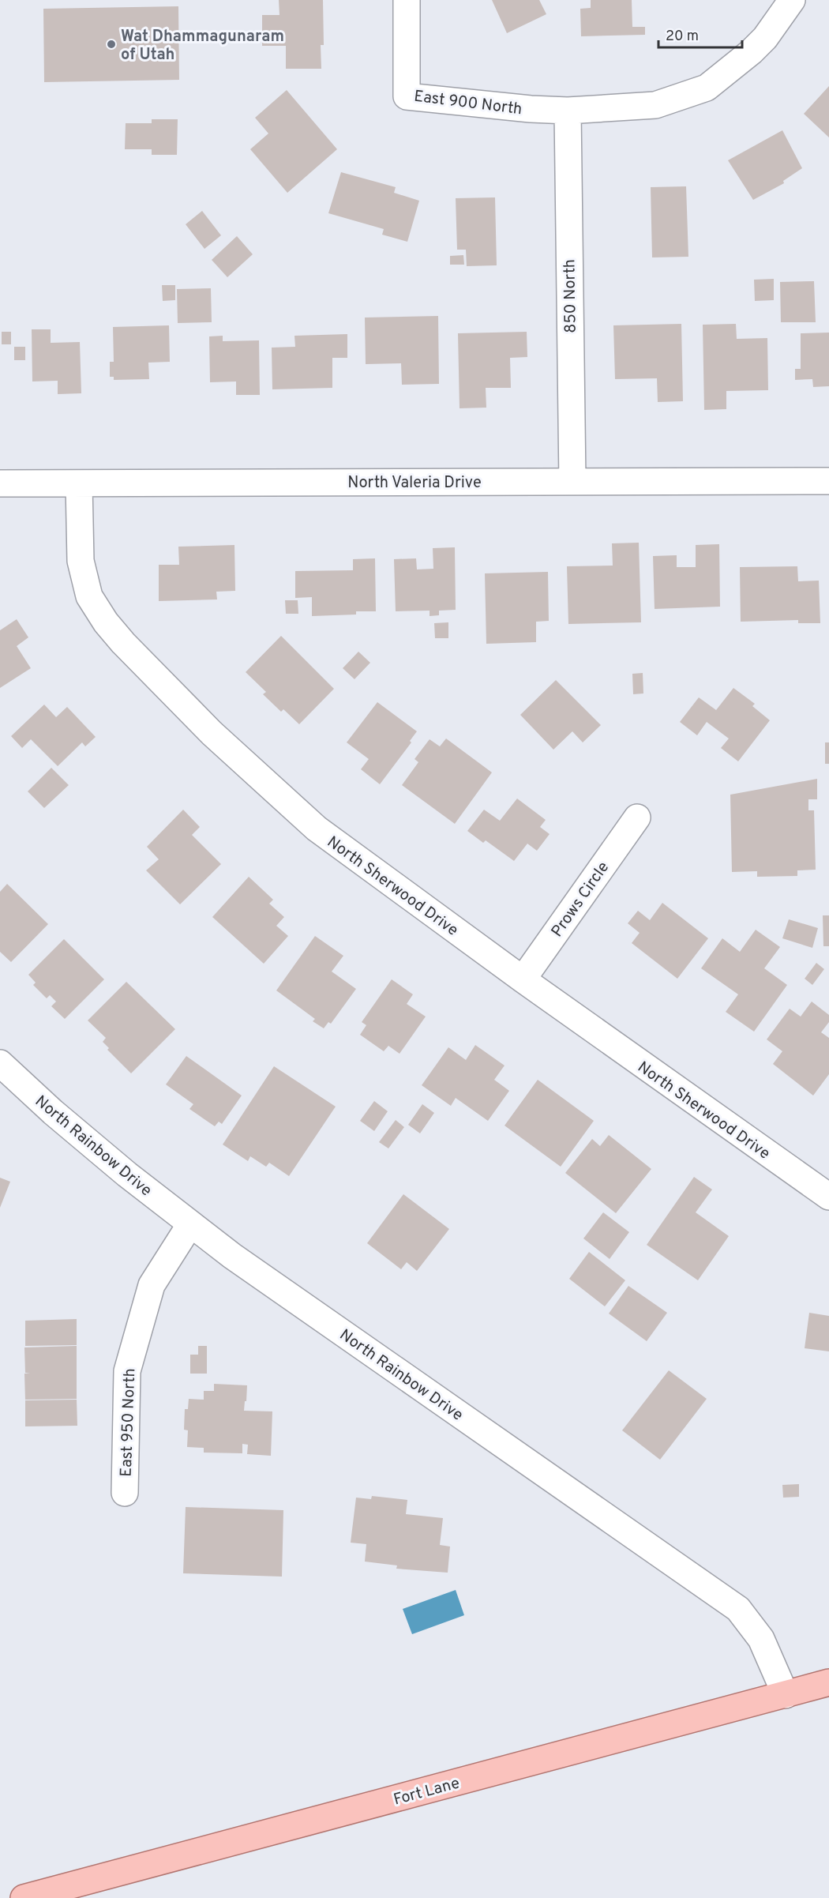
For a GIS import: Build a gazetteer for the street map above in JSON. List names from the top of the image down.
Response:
{
  "streets": {
    "main road": ["Fort Lane"],
    "street": [
      "East 900 North",
      "850 North",
      "North Valeria Drive",
      "North Sherwood Drive",
      "Prows Circle",
      "North Rainbow Drive",
      "East 950 North"
    ]
  },
  "crossings": [
    ["East 900 North", "850 North"],
    ["850 North", "North Valeria Drive"],
    ["North Valeria Drive", "North Sherwood Drive"],
    ["North Sherwood Drive", "Prows Circle"],
    ["North Rainbow Drive", "East 950 North"],
    ["North Rainbow Drive", "Fort Lane"]
  ],
  "places": ["Wat Dhammagunaram of Utah"],
  "scale_bar": "20 m"
}
